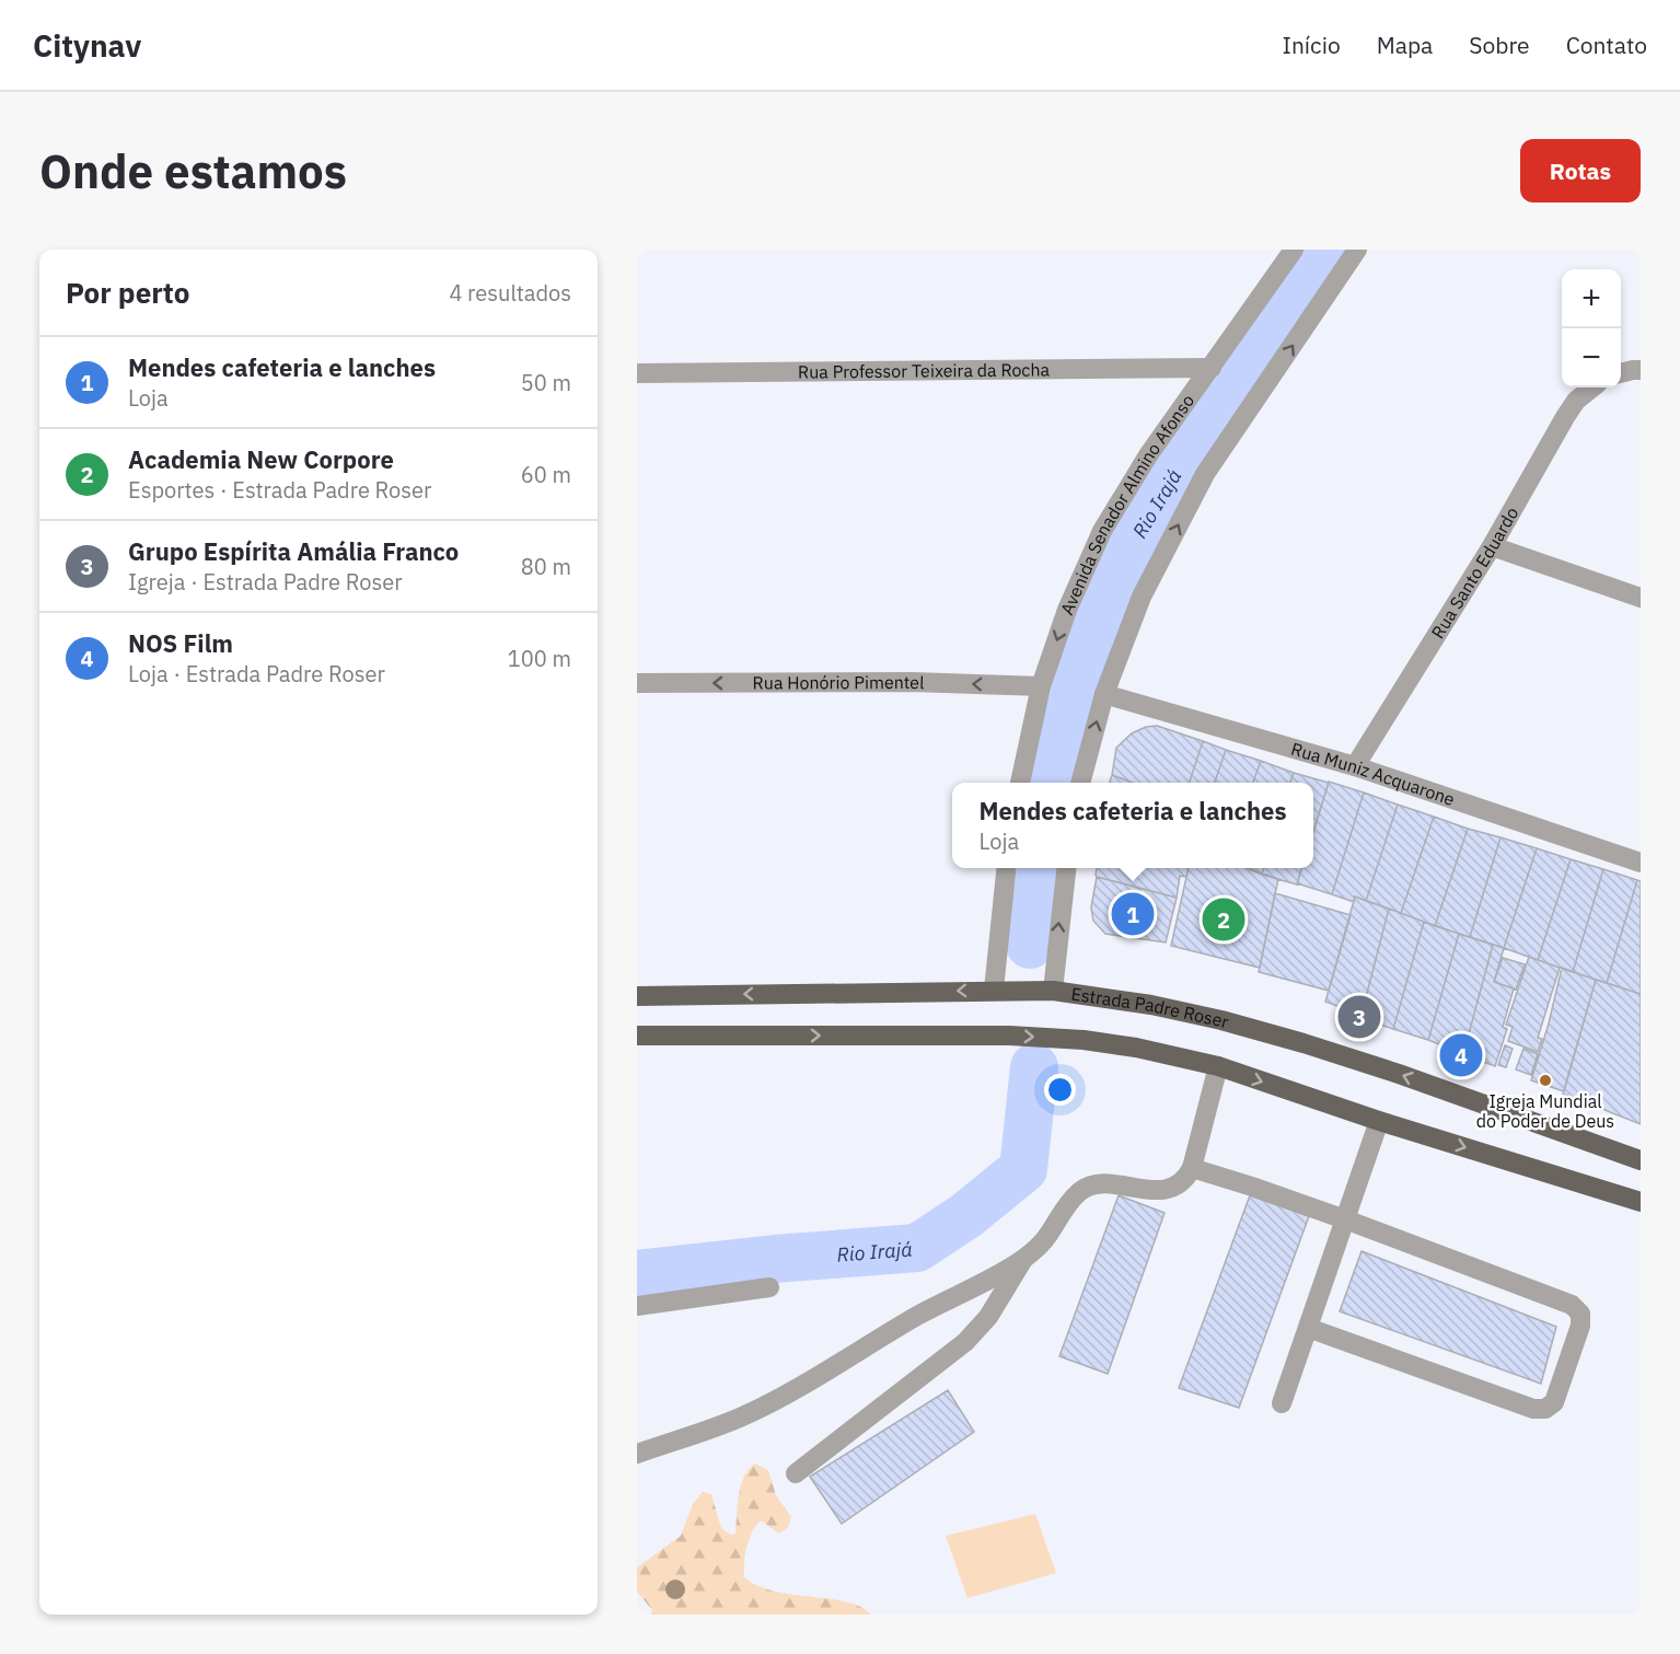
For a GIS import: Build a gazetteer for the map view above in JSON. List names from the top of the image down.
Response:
{
  "streets": {
    "main road": ["Estrada Padre Roser"],
    "street": [
      "Rua Professor Teixeira da Rocha",
      "Avenida Senador Almino Afonso",
      "Rua Santo Eduardo",
      "Rua Honório Pimentel",
      "Rua Muniz Acquarone"
    ]
  },
  "crossings": [
    ["Rua Professor Teixeira da Rocha", "Avenida Senador Almino Afonso"],
    ["Avenida Senador Almino Afonso", "Rua Honório Pimentel"],
    ["Rua Santo Eduardo", "Rua Muniz Acquarone"]
  ],
  "one_way": ["Rua Honório Pimentel"],
  "water": ["Rio Irajá"],
  "places": ["Igreja Mundial do Poder de Deus"],
  "page": {
    "header": "Citynav",
    "nav": [
      "Início",
      "Mapa",
      "Sobre",
      "Contato"
    ],
    "buttons": "Rotas",
    "title": "Onde estamos",
    "heading": ["Por perto", "4 resultados"],
    "map_buttons": ["+", "−"],
    "list": [
      {
        "mark": "1",
        "name": "Mendes cafeteria e lanches",
        "note": "Loja",
        "value": "50 m"
      },
      {
        "mark": "2",
        "name": "Academia New Corpore",
        "note": "Esportes · Estrada Padre Roser",
        "value": "60 m"
      },
      {
        "mark": "3",
        "name": "Grupo Espírita Amália Franco",
        "note": "Igreja · Estrada Padre Roser",
        "value": "80 m"
      },
      {
        "mark": "4",
        "name": "NOS Film",
        "note": "Loja · Estrada Padre Roser",
        "value": "100 m"
      }
    ],
    "popup": ["Mendes cafeteria e lanches", "Loja"],
    "pins": [
      "1",
      "2",
      "3",
      "4"
    ]
  }
}
